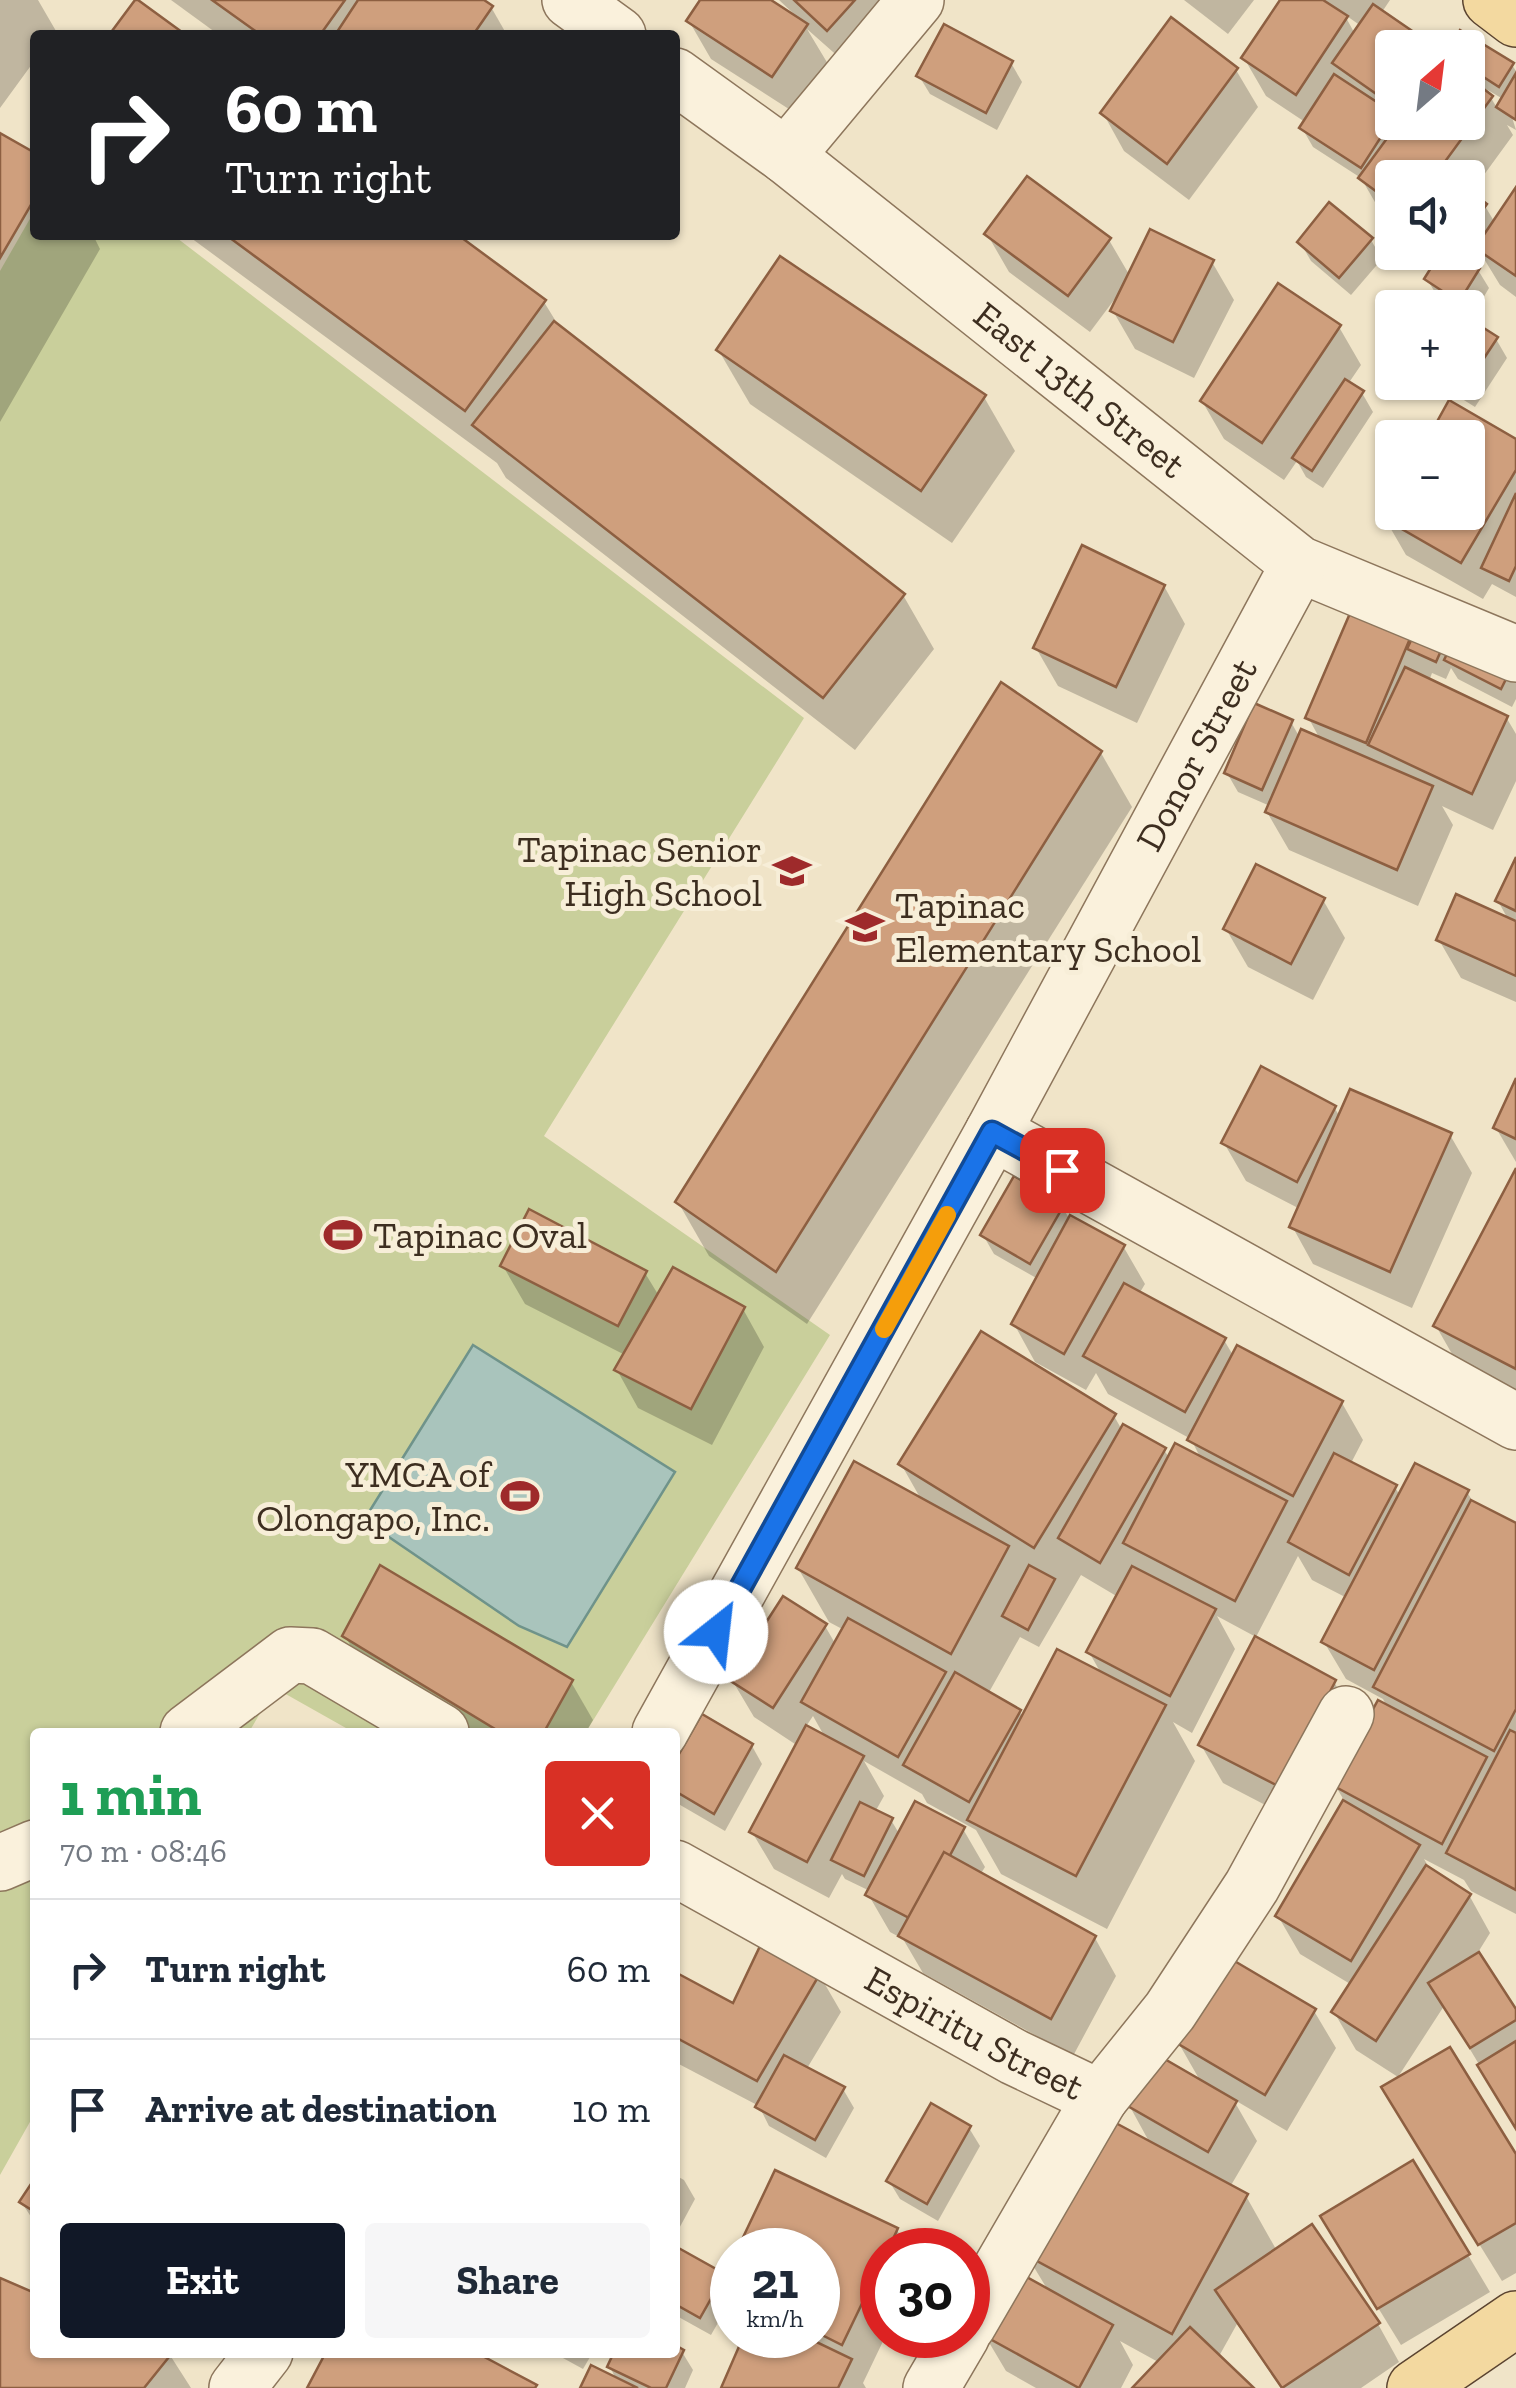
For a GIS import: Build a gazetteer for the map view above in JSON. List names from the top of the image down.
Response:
{
  "streets": {
    "street": ["East 13th Street", "Donor Street", "Espiritu Street"]
  },
  "crossings": [
    ["East 13th Street", "Donor Street"]
  ],
  "places": {
    "school or university": ["Tapinac Senior High School", "Tapinac Elementary School"],
    "sports": ["Tapinac Oval", "YMCA of Olongapo, Inc."]
  },
  "north": "top right",
  "page": {
    "map_buttons": ["+", "−"],
    "turn": ["60 m", "Turn right"],
    "heading": ["1 min", "70 m · 08:46"],
    "list": [
      {
        "name": "Turn right",
        "value": "60 m"
      },
      {
        "name": "Arrive at destination",
        "value": "10 m"
      }
    ],
    "buttons": ["Exit", "Share"],
    "speed": "21 km/h",
    "limit": "30"
  }
}
